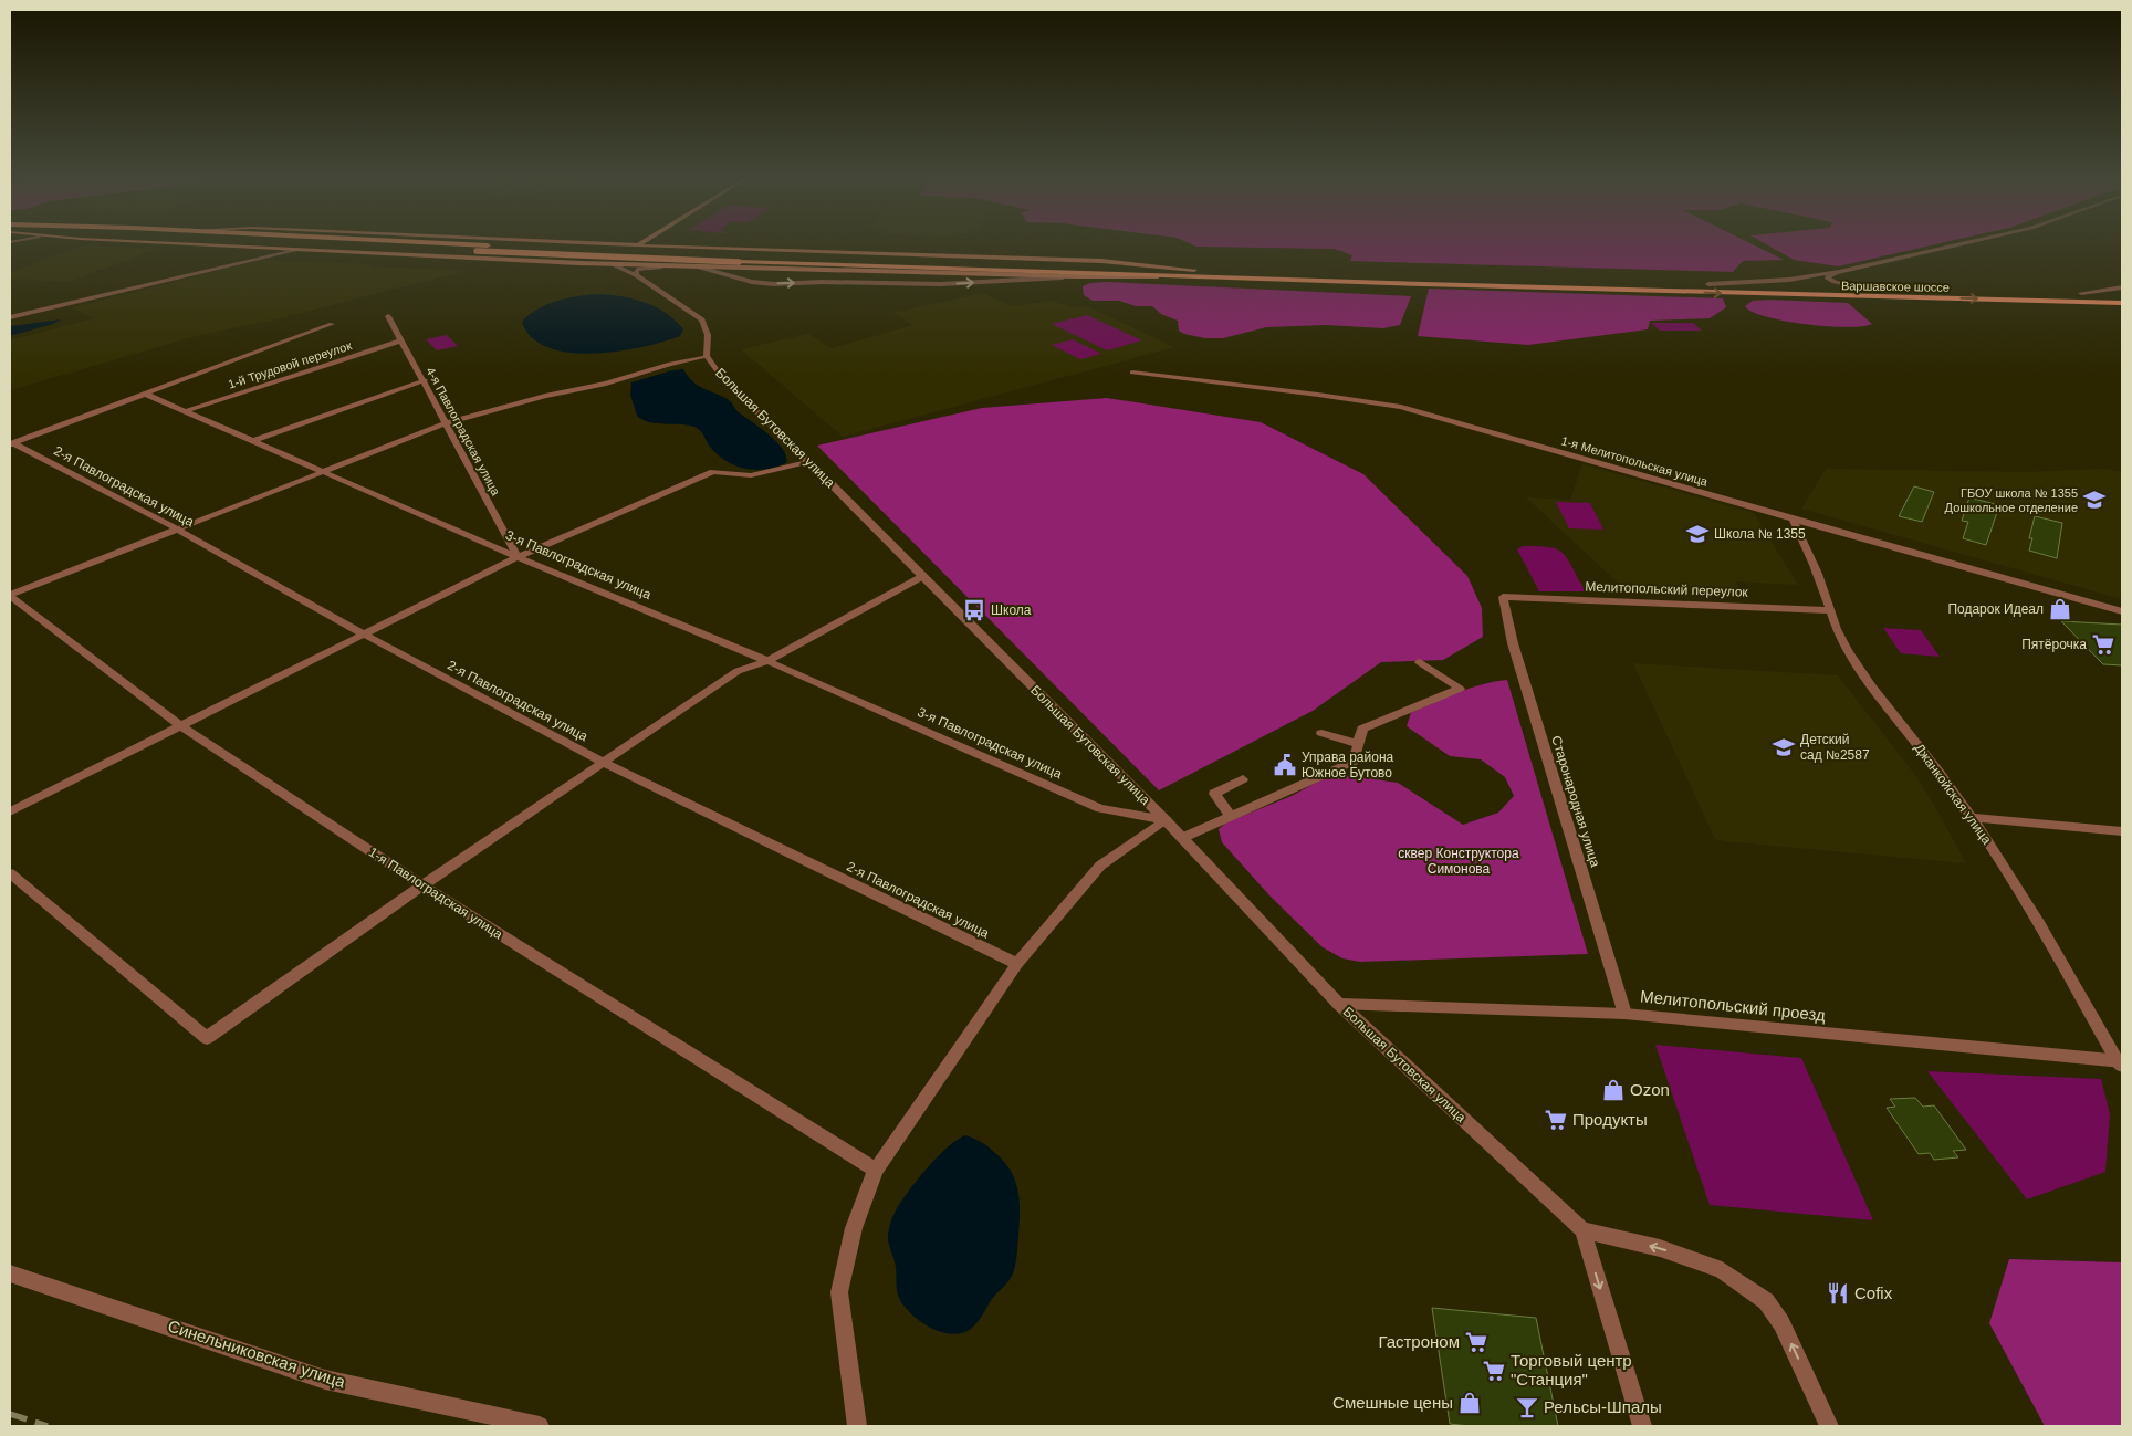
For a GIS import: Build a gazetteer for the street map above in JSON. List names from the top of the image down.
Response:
{
  "streets": {
    "main road": ["Варшавское шоссе"],
    "street": [
      "1-й Трудовой переулок",
      "Большая Бутовская улица",
      "4-я Павлоградская улица",
      "1-я Мелитопольская улица",
      "2-я Павлоградская улица",
      "3-я Павлоградская улица",
      "Мелитопольский переулок",
      "Джанкойская улица",
      "Старонародная улица",
      "1-я Павлоградская улица",
      "Мелитопольский проезд",
      "Синельниковская улица"
    ]
  },
  "crossings": [
    ["1-й Трудовой переулок", "4-я Павлоградская улица"],
    ["1-й Трудовой переулок", "3-я Павлоградская улица"],
    ["Большая Бутовская улица", "3-я Павлоградская улица"],
    ["Большая Бутовская улица", "Мелитопольский проезд"],
    ["4-я Павлоградская улица", "3-я Павлоградская улица"],
    ["1-я Мелитопольская улица", "Джанкойская улица"],
    ["Мелитопольский переулок", "Джанкойская улица"],
    ["Мелитопольский переулок", "Старонародная улица"],
    ["Джанкойская улица", "Мелитопольский проезд"],
    ["Старонародная улица", "Мелитопольский проезд"]
  ],
  "parks": ["сквер Конструктора Симонова"],
  "places": {
    "school or university": ["ГБОУ школа № 1355 Дошкольное отделение", "Школа № 1355", "Детский сад №2587"],
    "shop": ["Подарок Идеал", "Ozon", "Смешные цены"],
    "bus stop": ["Школа"],
    "supermarket": [
      "Пятёрочка",
      "Продукты",
      "Гастроном",
      "Торговый центр \"Станция\""
    ],
    "public building": ["Управа района Южное Бутово"],
    "restaurant": ["Cofix"],
    "bar": ["Рельсы-Шпалы"]
  }
}
